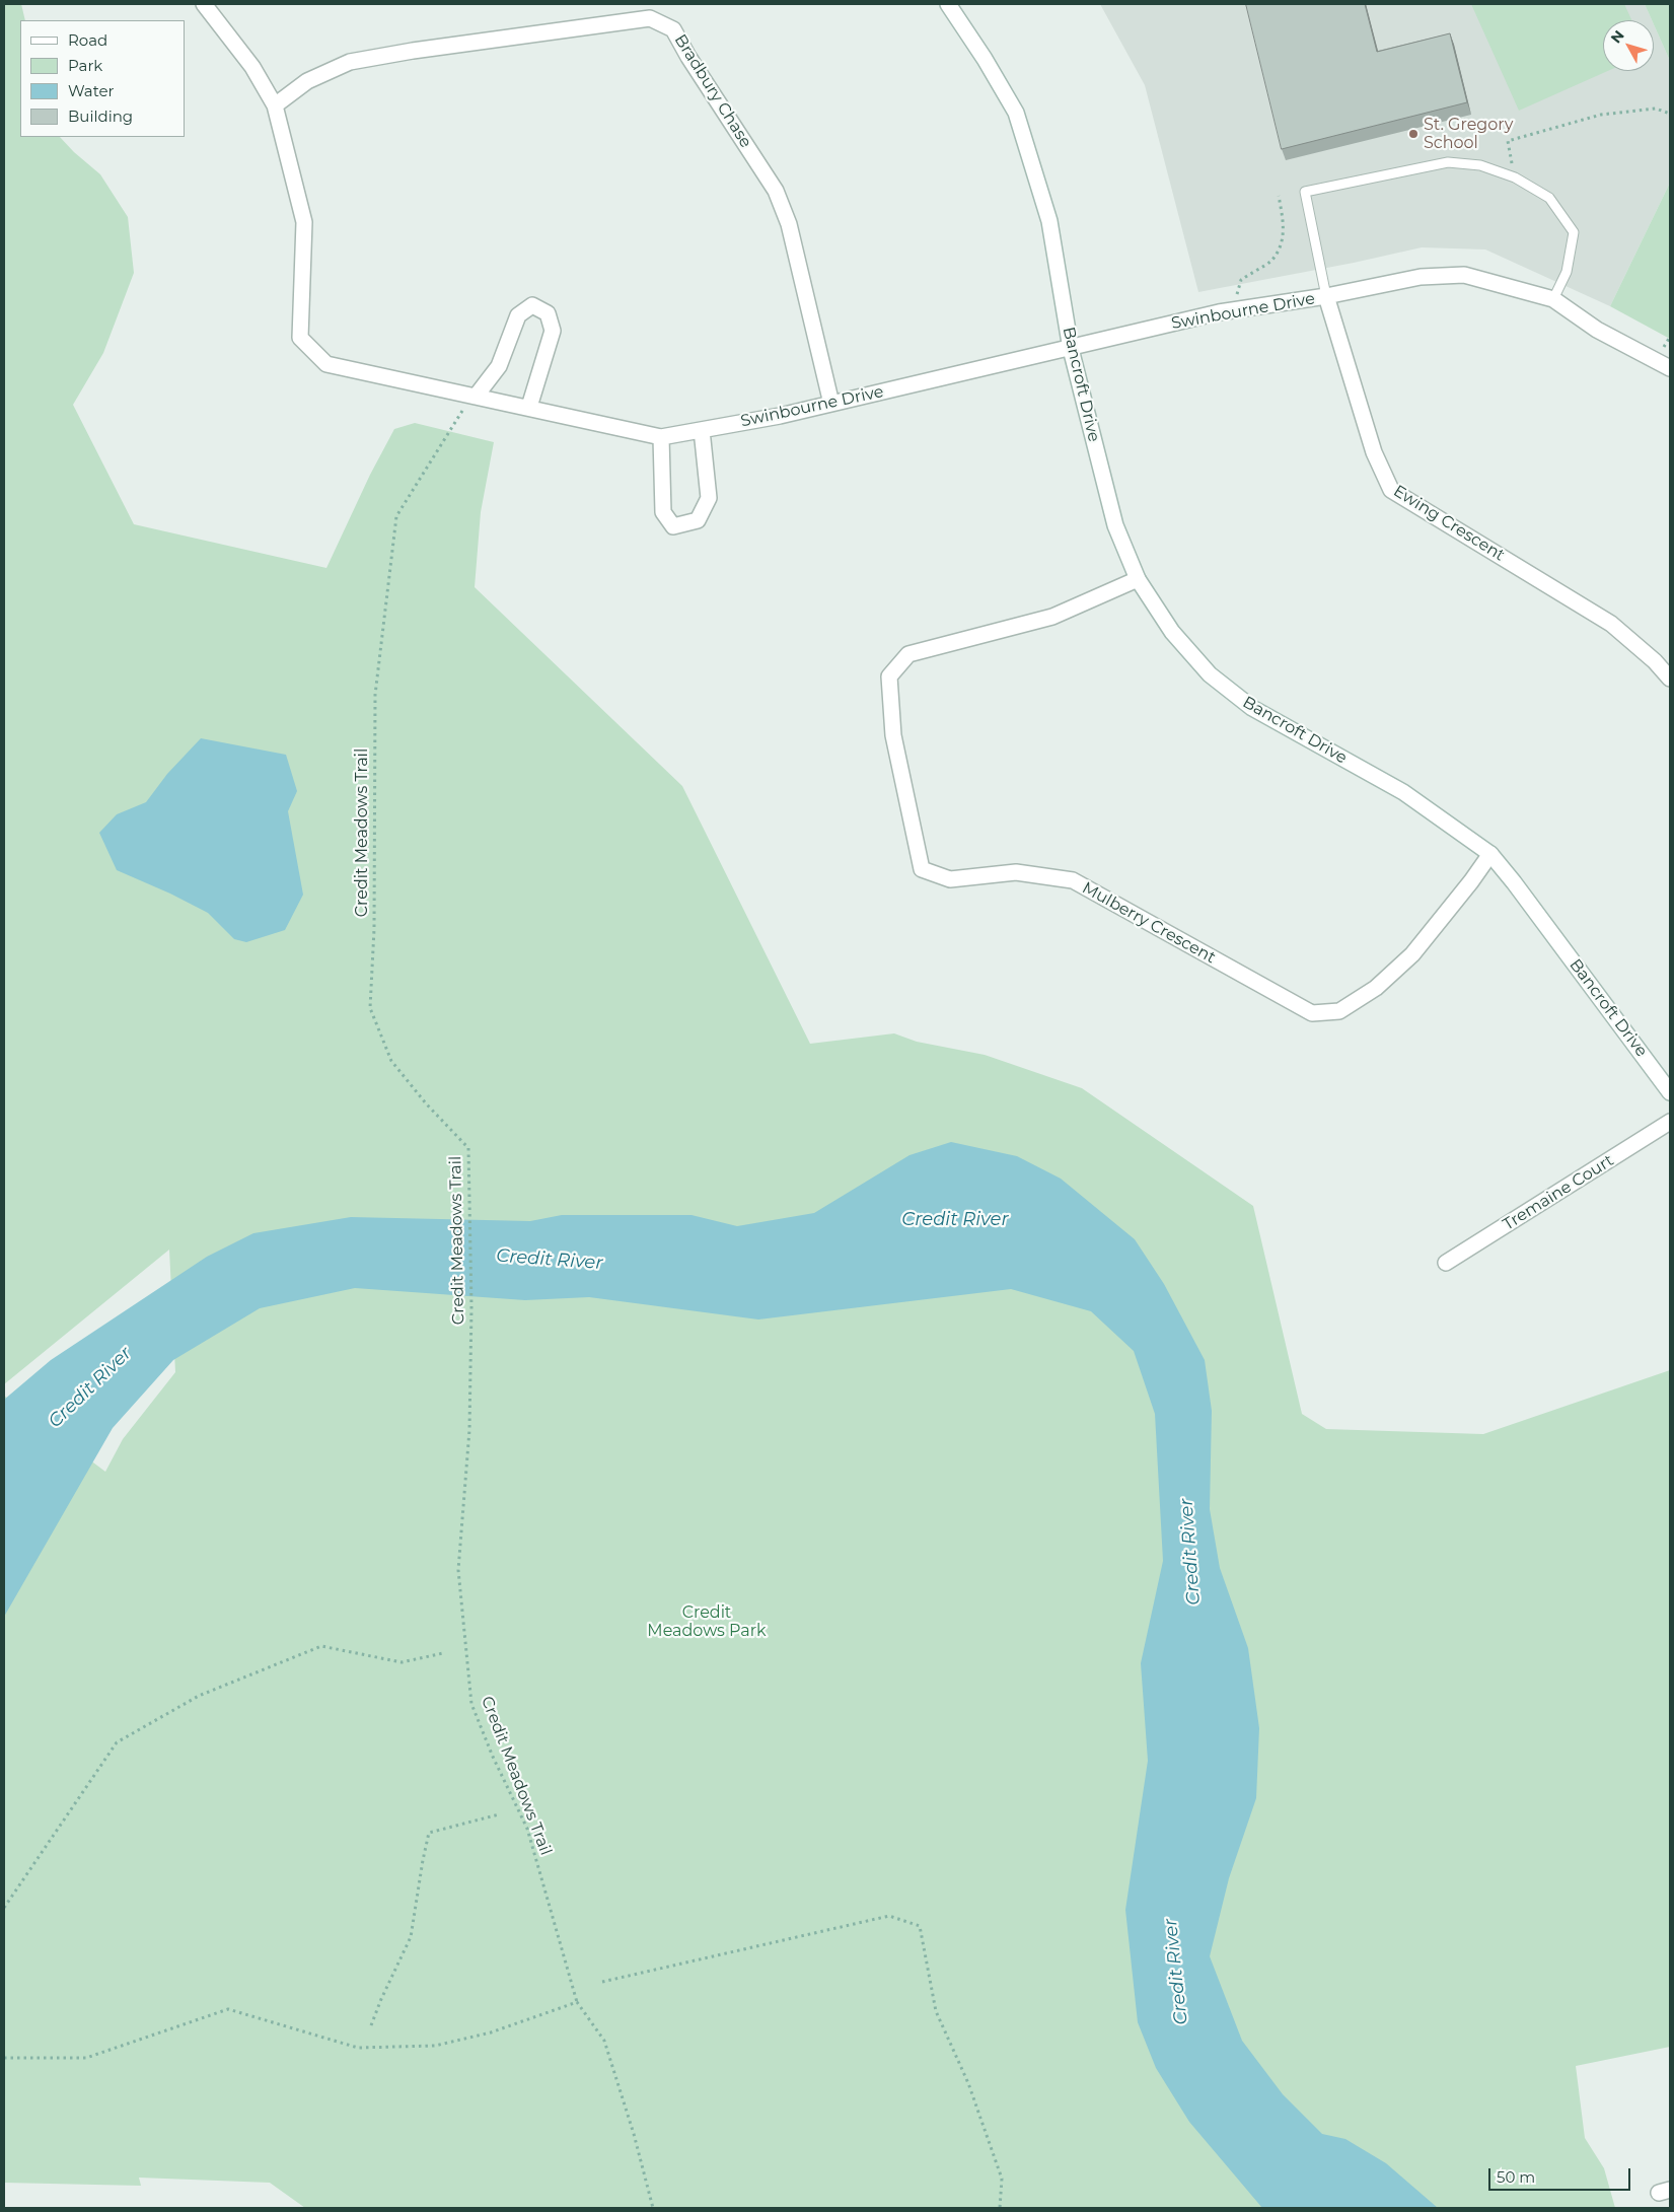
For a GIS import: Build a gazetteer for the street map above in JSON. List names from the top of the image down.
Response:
{
  "streets": {
    "street": [
      "Bradbury Chase",
      "Swinbourne Drive",
      "Bancroft Drive",
      "Ewing Crescent",
      "Mulberry Crescent",
      "Tremaine Court"
    ],
    "path": ["Credit Meadows Trail"]
  },
  "crossings": [
    ["Bradbury Chase", "Swinbourne Drive"],
    ["Swinbourne Drive", "Bancroft Drive"],
    ["Swinbourne Drive", "Ewing Crescent"],
    ["Swinbourne Drive", "Credit Meadows Trail"],
    ["Bancroft Drive", "Mulberry Crescent"]
  ],
  "water": ["Credit River"],
  "parks": ["Credit Meadows Park"],
  "places": ["St. Gregory School"],
  "legend": [
    "Road",
    "Park",
    "Water",
    "Building"
  ],
  "scale_bar": "50 m",
  "north": "top left"
}
